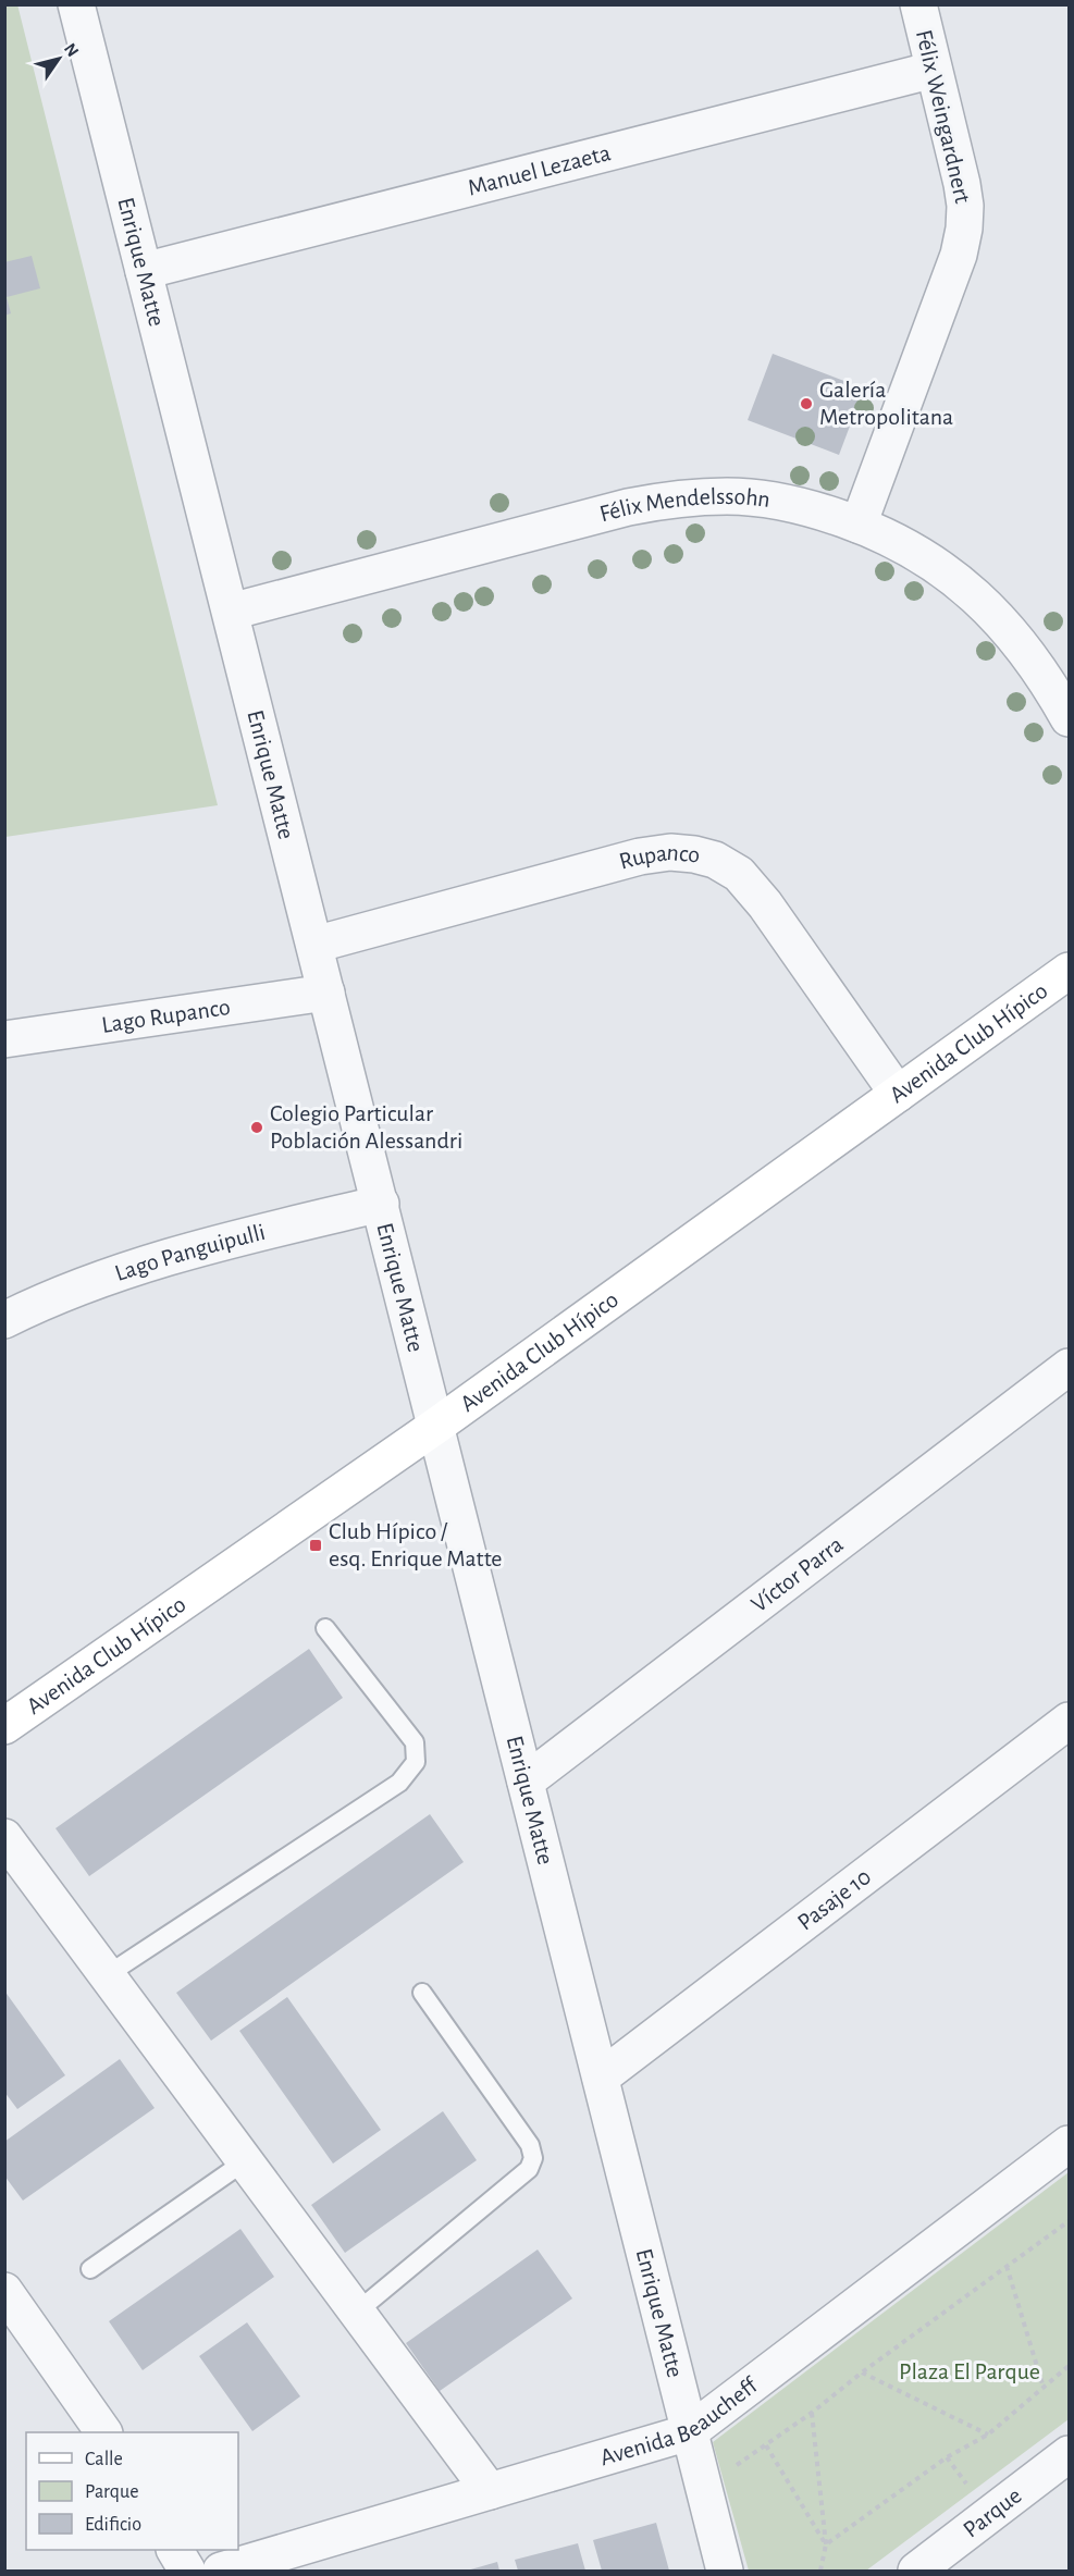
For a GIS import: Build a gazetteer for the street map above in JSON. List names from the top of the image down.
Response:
{
  "streets": {
    "main road": ["Avenida Club Hípico"],
    "street": [
      "Félix Weingardnert",
      "Manuel Lezaeta",
      "Enrique Matte",
      "Félix Mendelssohn",
      "Rupanco",
      "Lago Rupanco",
      "Lago Panguipulli",
      "Víctor Parra",
      "Pasaje 10",
      "Avenida Beaucheff",
      "Parque"
    ]
  },
  "crossings": [
    ["Félix Weingardnert", "Manuel Lezaeta"],
    ["Félix Weingardnert", "Félix Mendelssohn"],
    ["Manuel Lezaeta", "Enrique Matte"],
    ["Enrique Matte", "Félix Mendelssohn"],
    ["Enrique Matte", "Rupanco"],
    ["Enrique Matte", "Lago Rupanco"],
    ["Enrique Matte", "Avenida Club Hípico"],
    ["Enrique Matte", "Lago Panguipulli"],
    ["Enrique Matte", "Víctor Parra"],
    ["Enrique Matte", "Pasaje 10"],
    ["Enrique Matte", "Avenida Beaucheff"],
    ["Rupanco", "Avenida Club Hípico"]
  ],
  "parks": ["Plaza El Parque"],
  "places": {
    "other": ["Galería Metropolitana", "Colegio Particular Población Alessandri"],
    "transit": ["Club Hípico / esq. Enrique Matte"]
  },
  "legend": ["Calle", "Parque", "Edificio"],
  "north": "top right"
}
